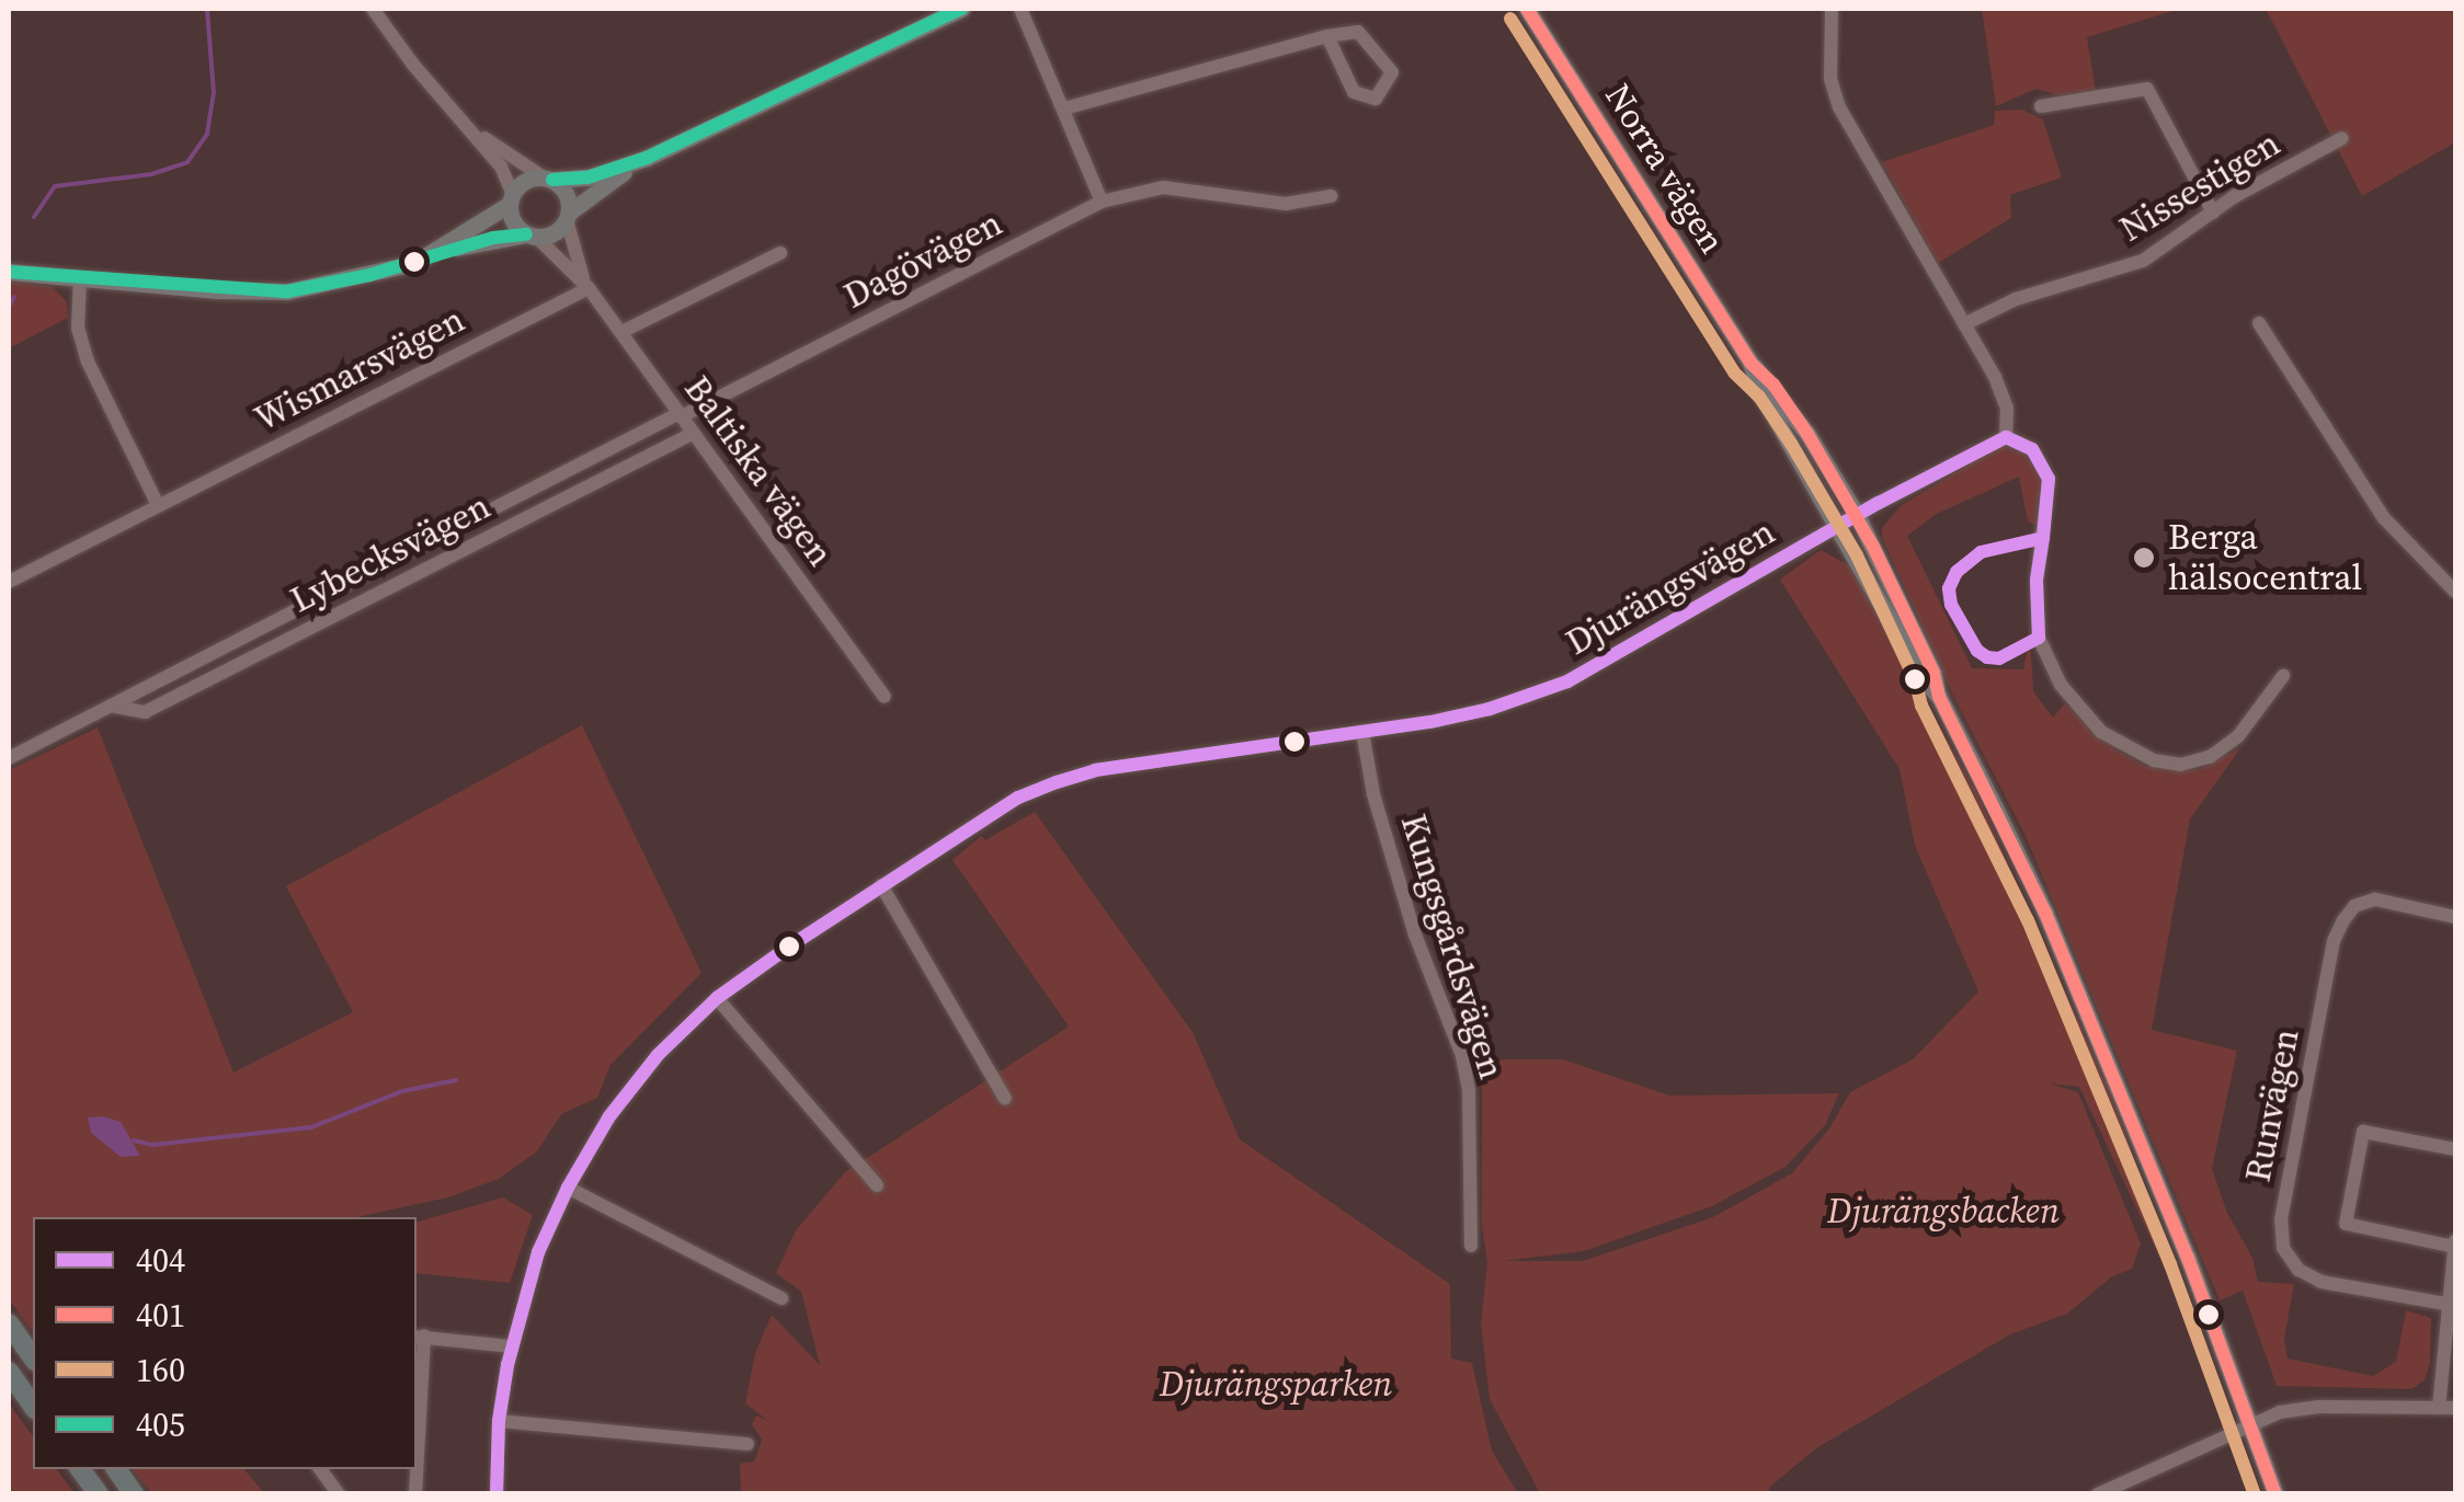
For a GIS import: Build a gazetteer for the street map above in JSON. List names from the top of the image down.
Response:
{
  "streets": {
    "main road": ["Norra vägen"],
    "street": [
      "Nissestigen",
      "Dagövägen",
      "Wismarsvägen",
      "Baltiska vägen",
      "Lybecksvägen",
      "Djurängsvägen",
      "Kungsgårdsvägen",
      "Runvägen"
    ]
  },
  "crossings": [
    ["Norra vägen", "Djurängsvägen"],
    ["Dagövägen", "Baltiska vägen"],
    ["Dagövägen", "Lybecksvägen"],
    ["Wismarsvägen", "Baltiska vägen"],
    ["Baltiska vägen", "Lybecksvägen"],
    ["Djurängsvägen", "Kungsgårdsvägen"]
  ],
  "parks": ["Djurängsbacken", "Djurängsparken"],
  "places": ["Berga hälsocentral"],
  "lines": [
    "transit line 401",
    "transit line 405",
    "transit line 160",
    "transit line 404"
  ],
  "legend": [
    "404",
    "401",
    "160",
    "405"
  ]
}
